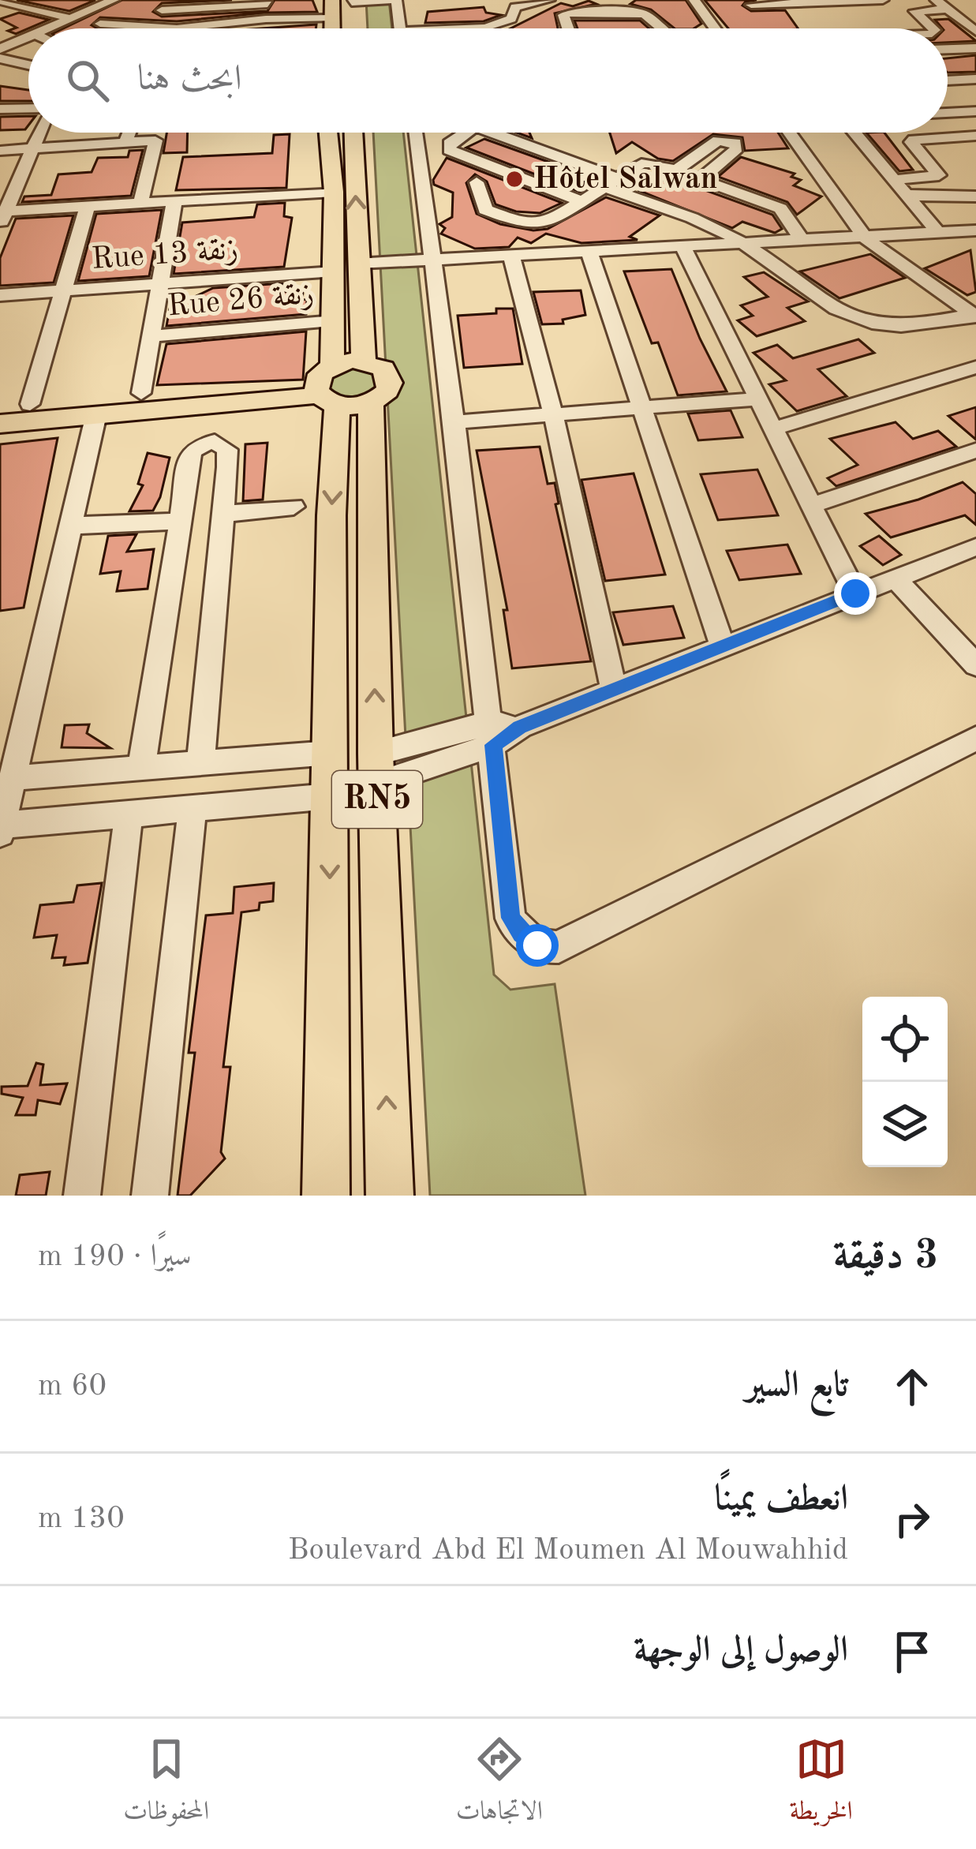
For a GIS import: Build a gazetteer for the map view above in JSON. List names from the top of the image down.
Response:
{
  "streets": {
    "main road": ["RN5"],
    "street": ["Rue 13 زنقة", "Rue 26 زنقة"]
  },
  "crossings": [
    ["Rue 13 زنقة", "RN5"],
    ["Rue 26 زنقة", "RN5"]
  ],
  "places": ["Hôtel Salwan"],
  "page": {
    "search": "ابحث هنا",
    "heading": ["3 دقيقة", "سيرًا · 190 m"],
    "list": [
      ["تابع السير", "60 m"],
      ["انعطف يمينًا", "Boulevard Abd El Moumen Al Mouwahhid", "130 m"],
      "الوصول إلى الوجهة"
    ],
    "nav": ["الخريطة", "الاتجاهات", "المحفوظات"]
  }
}
